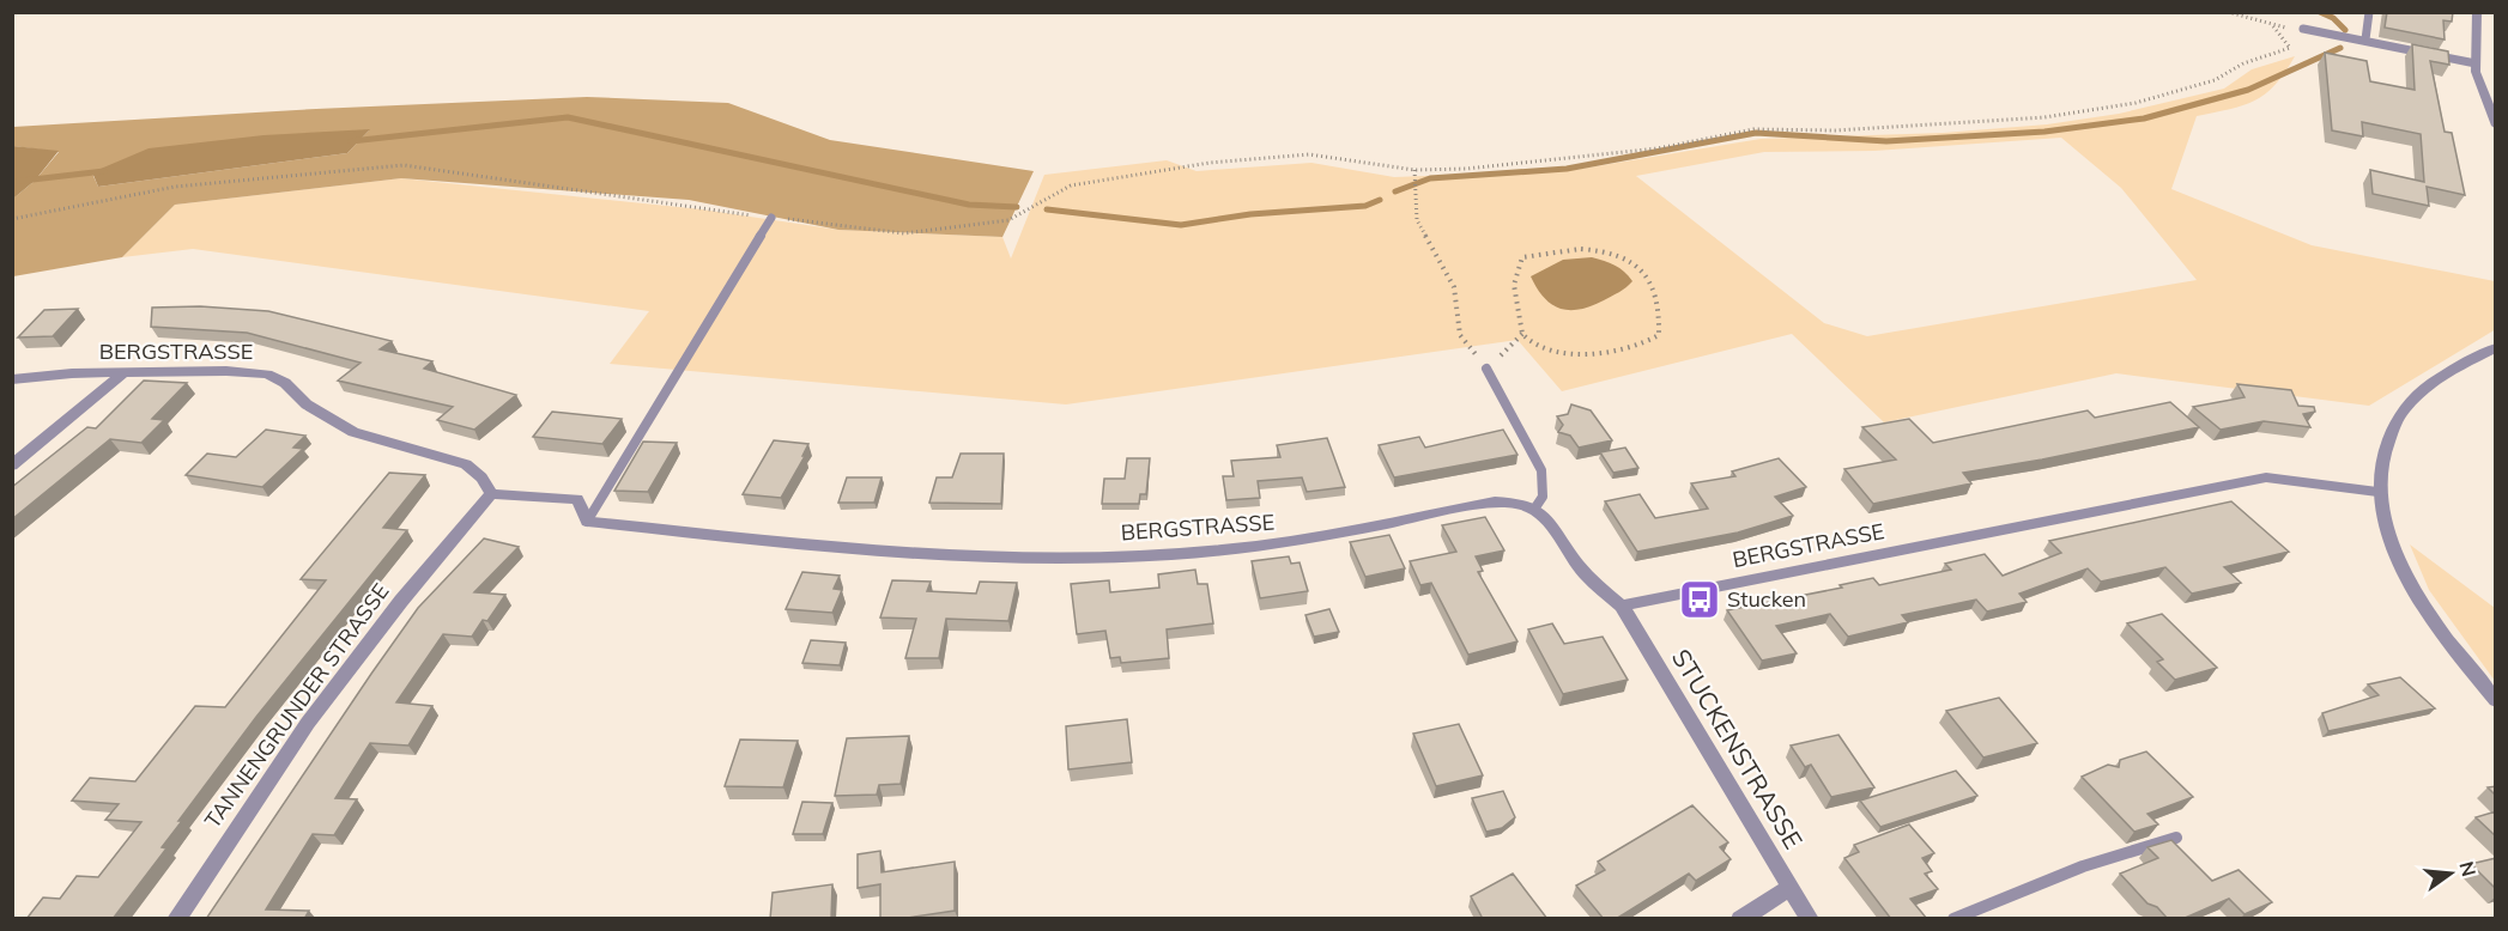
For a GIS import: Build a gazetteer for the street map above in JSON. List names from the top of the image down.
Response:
{
  "streets": {
    "street": ["BERGSTRASSE", "TANNENGRUNDER STRASSE", "STUCKENSTRASSE"]
  },
  "crossings": [
    ["BERGSTRASSE", "TANNENGRUNDER STRASSE"],
    ["BERGSTRASSE", "STUCKENSTRASSE"]
  ],
  "places": {
    "bus stop": ["Stucken"]
  },
  "north": "right"
}
